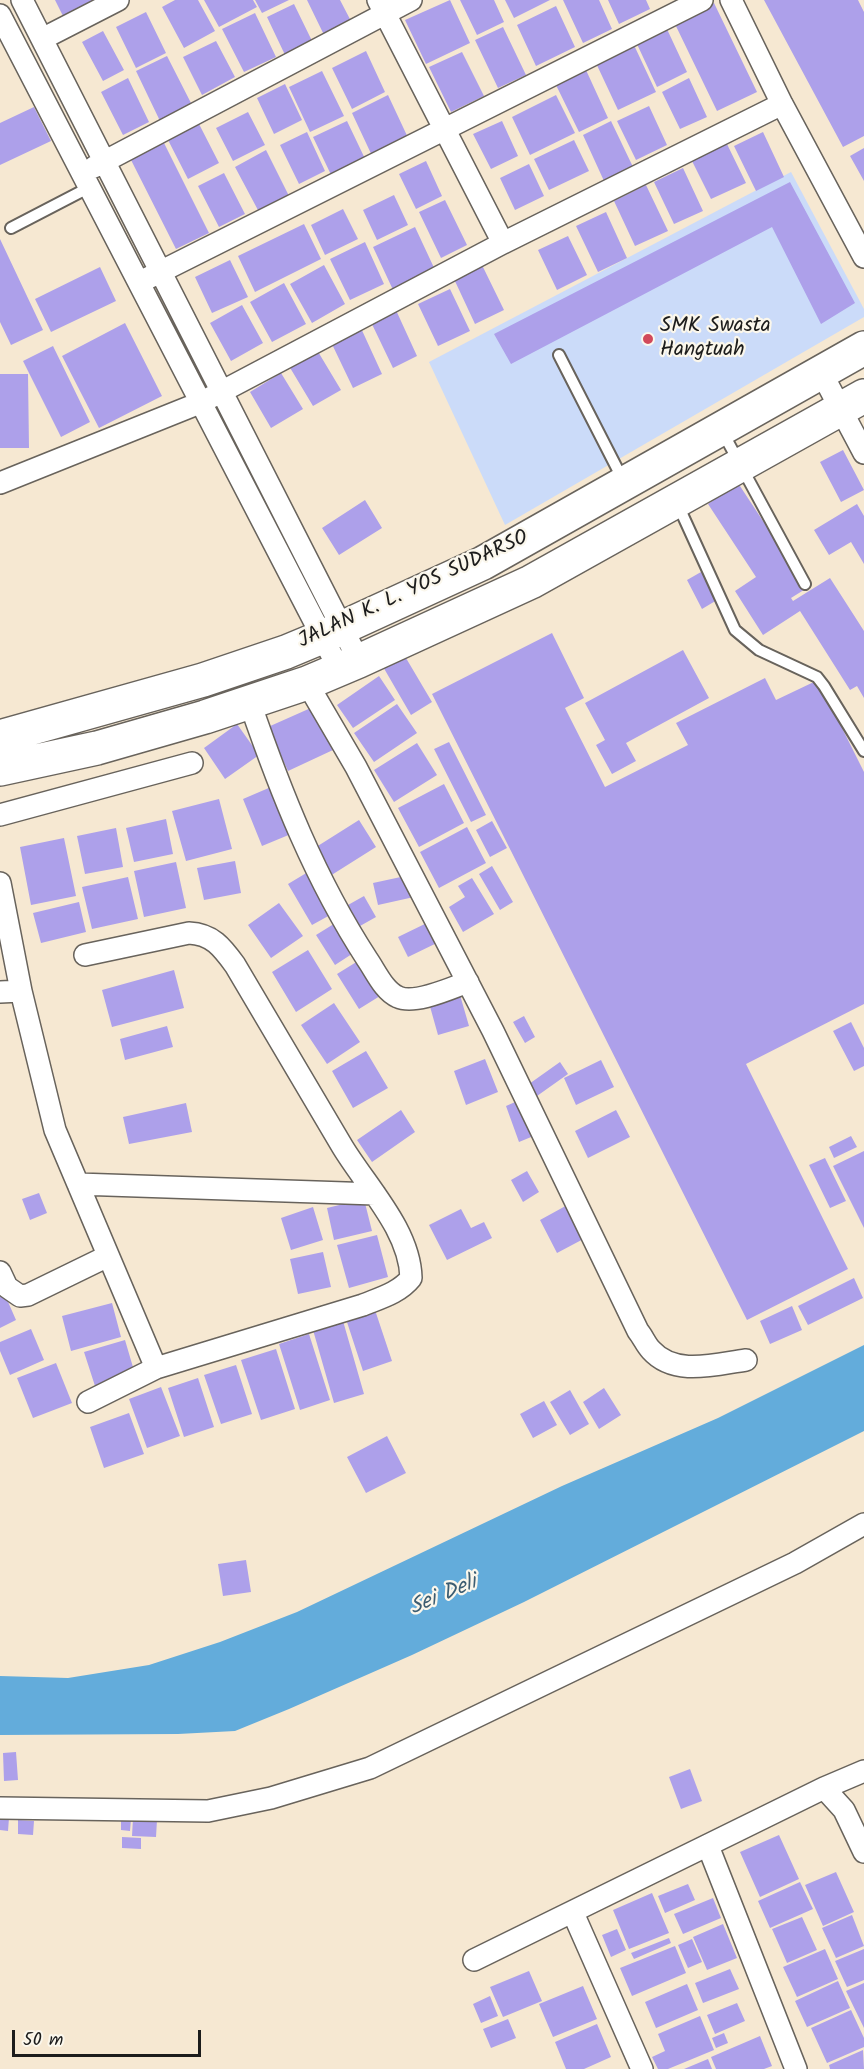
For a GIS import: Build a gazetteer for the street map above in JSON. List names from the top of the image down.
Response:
{
  "streets": {
    "highway": ["JALAN K. L. YOS SUDARSO"]
  },
  "water": ["Sei Deli"],
  "places": ["SMK Swasta Hangtuah"],
  "scale_bar": "50 m"
}
